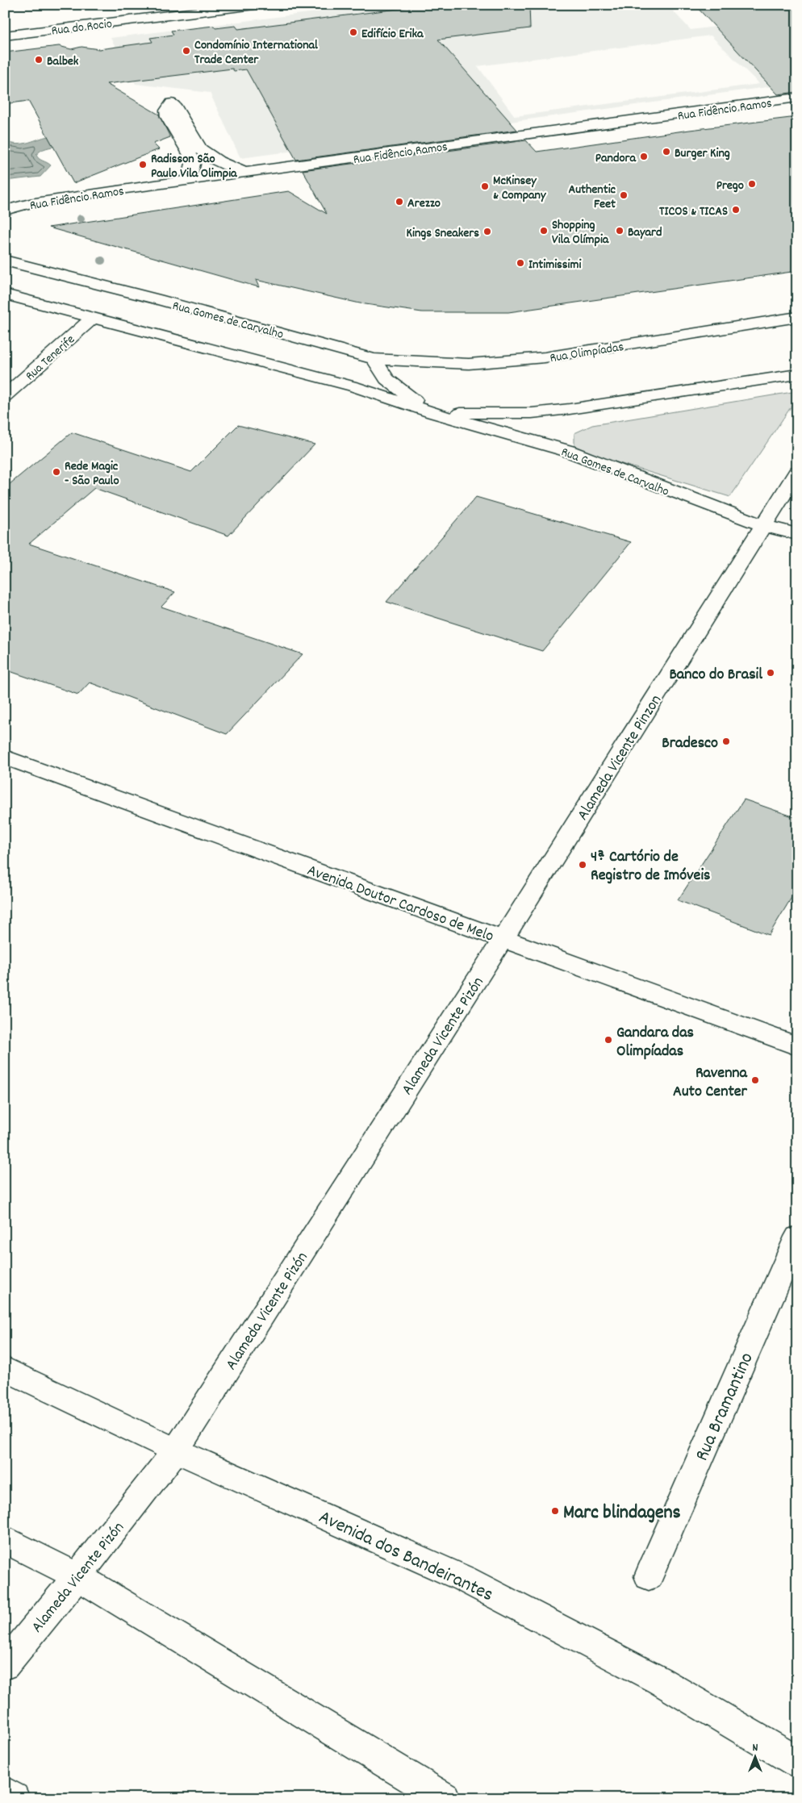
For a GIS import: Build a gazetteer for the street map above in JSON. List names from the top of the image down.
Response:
{
  "streets": {
    "main road": [
      "Rua do Rocio",
      "Rua Fidêncio Ramos",
      "Rua Gomes de Carvalho",
      "Rua Olimpíadas",
      "Rua Tenerife",
      "Alameda Vicente Pinzon",
      "Avenida Doutor Cardoso de Melo",
      "Alameda Vicente Pizón",
      "Rua Bramantino",
      "Avenida dos Bandeirantes"
    ]
  },
  "crossings": [
    ["Rua Gomes de Carvalho", "Rua Olimpíadas"],
    ["Rua Gomes de Carvalho", "Rua Tenerife"],
    ["Rua Gomes de Carvalho", "Alameda Vicente Pinzon"],
    ["Alameda Vicente Pinzon", "Avenida Doutor Cardoso de Melo"],
    ["Alameda Vicente Pinzon", "Alameda Vicente Pizón"],
    ["Avenida Doutor Cardoso de Melo", "Alameda Vicente Pizón"],
    ["Alameda Vicente Pizón", "Avenida dos Bandeirantes"]
  ],
  "places": [
    "Edifício Erika",
    "Condomínio International Trade Center",
    "Balbek",
    "Burger King",
    "Pandora",
    "Radisson São Paulo Vila Olimpia",
    "Prego",
    "McKinsey & Company",
    "Authentic Feet",
    "Arezzo",
    "TICOS & TICAS",
    "Shopping Vila Olímpia",
    "Bayard",
    "Kings Sneakers",
    "Intimissimi",
    "Rede Magic - São Paulo",
    "Banco do Brasil",
    "Bradesco",
    "4ª Cartório de Registro de Imóveis",
    "Gandara das Olimpíadas",
    "Ravenna Auto Center",
    "Marc blindagens"
  ],
  "north": "top"
}
